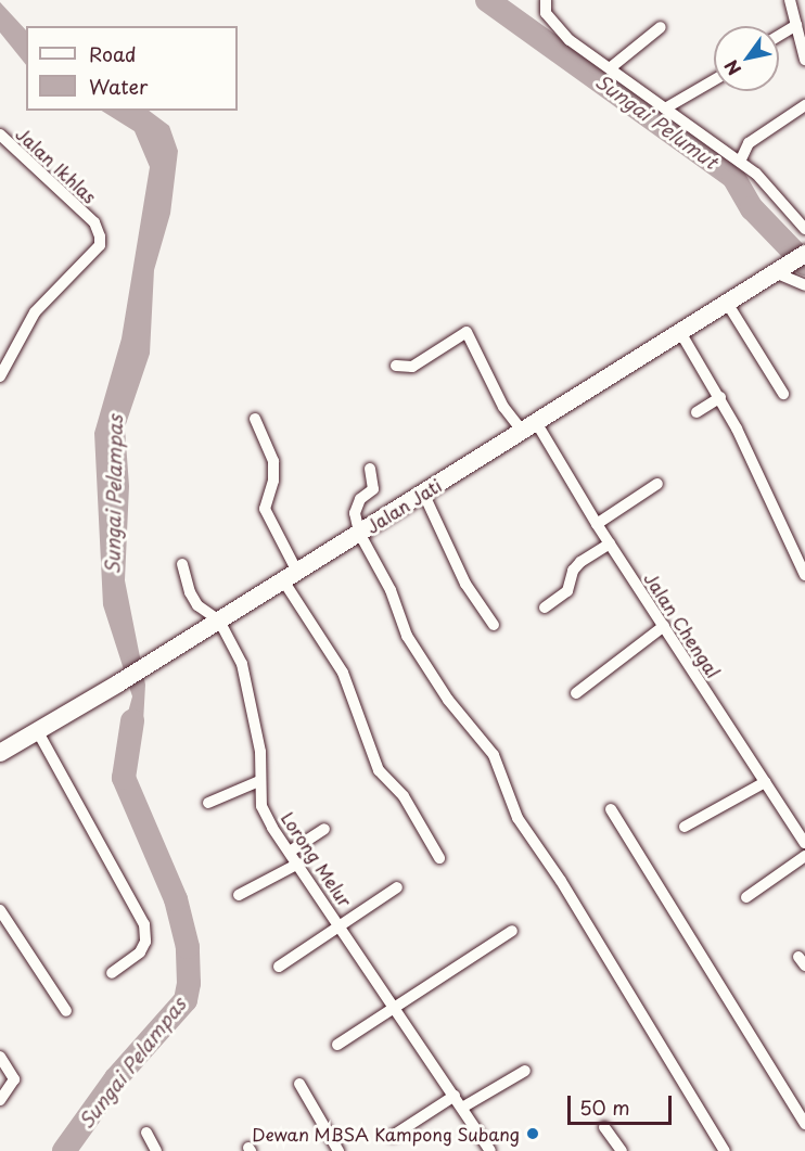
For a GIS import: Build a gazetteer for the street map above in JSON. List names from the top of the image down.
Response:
{
  "streets": {
    "street": [
      "Jalan Ikhlas",
      "Jalan Jati",
      "Jalan Chengal",
      "Lorong Melur"
    ]
  },
  "crossings": [
    ["Jalan Jati", "Jalan Chengal"],
    ["Jalan Jati", "Lorong Melur"]
  ],
  "water": ["Sungai Pelumut", "Sungai Pelampas"],
  "places": ["Dewan MBSA Kampong Subang"],
  "legend": ["Road", "Water"],
  "scale_bar": "50 m",
  "north": "bottom left"
}
